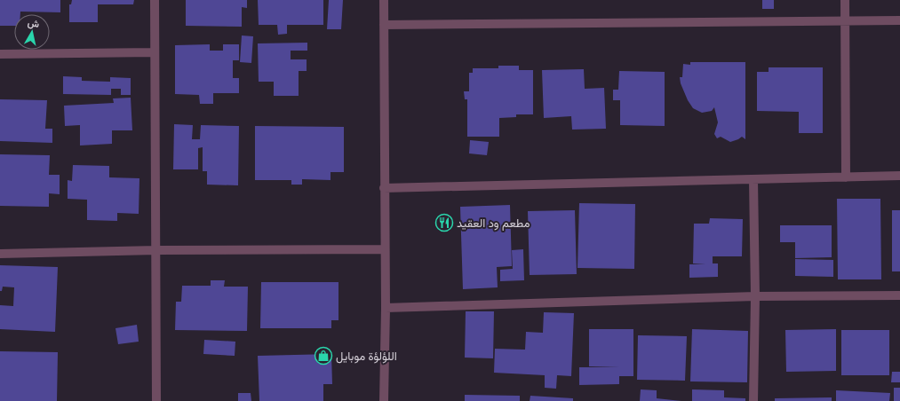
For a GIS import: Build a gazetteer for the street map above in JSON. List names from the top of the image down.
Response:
{
  "places": {
    "restaurant": ["مطعم ود العقيد"],
    "shop": ["اللؤلؤة موبايل"]
  },
  "north": "top"
}
